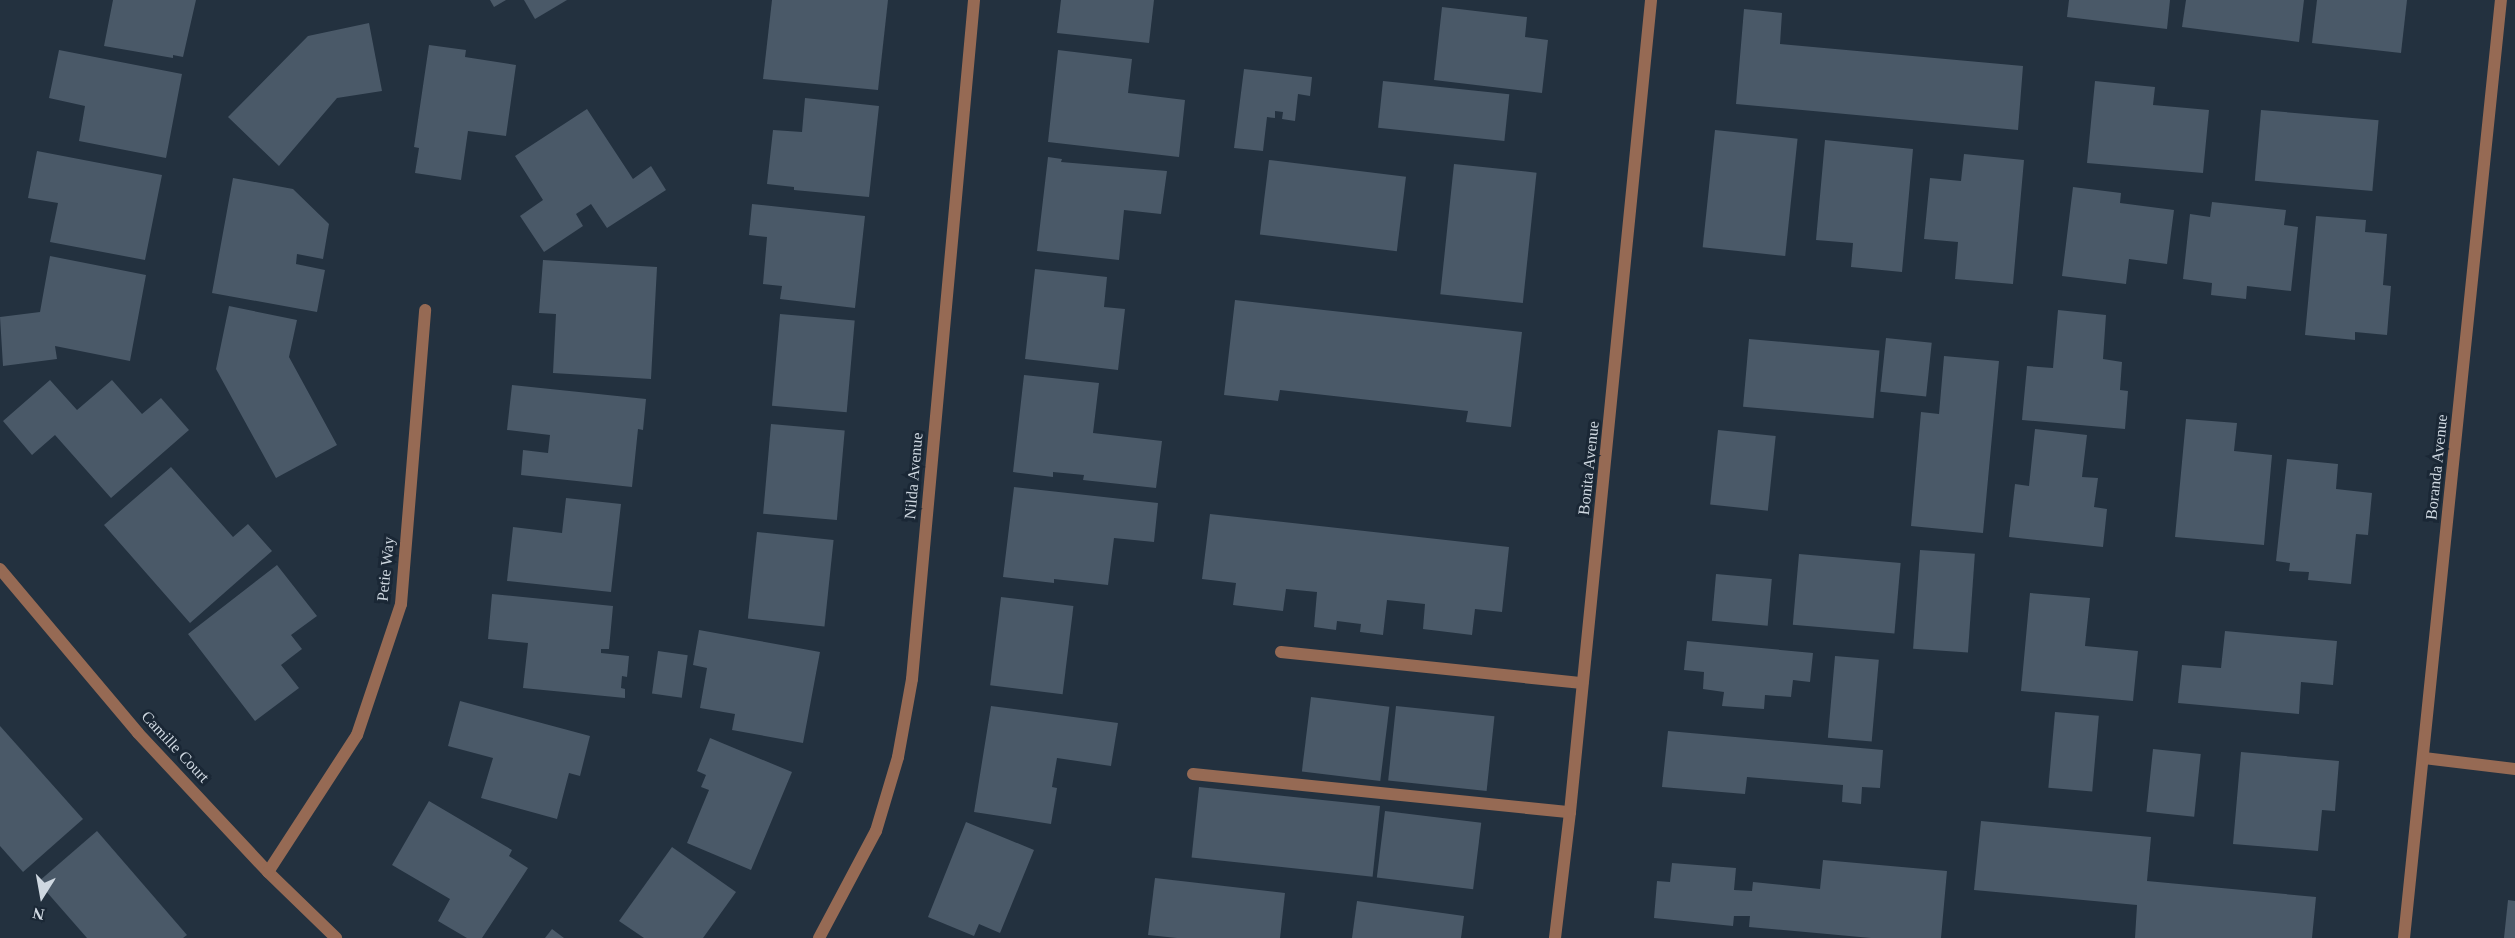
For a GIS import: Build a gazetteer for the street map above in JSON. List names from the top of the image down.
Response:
{
  "streets": {
    "street": [
      "Boranda Avenue",
      "Bonita Avenue",
      "Nilda Avenue",
      "Petie Way",
      "Camille Court"
    ]
  },
  "crossings": [
    ["Petie Way", "Camille Court"]
  ],
  "north": "bottom"
}
